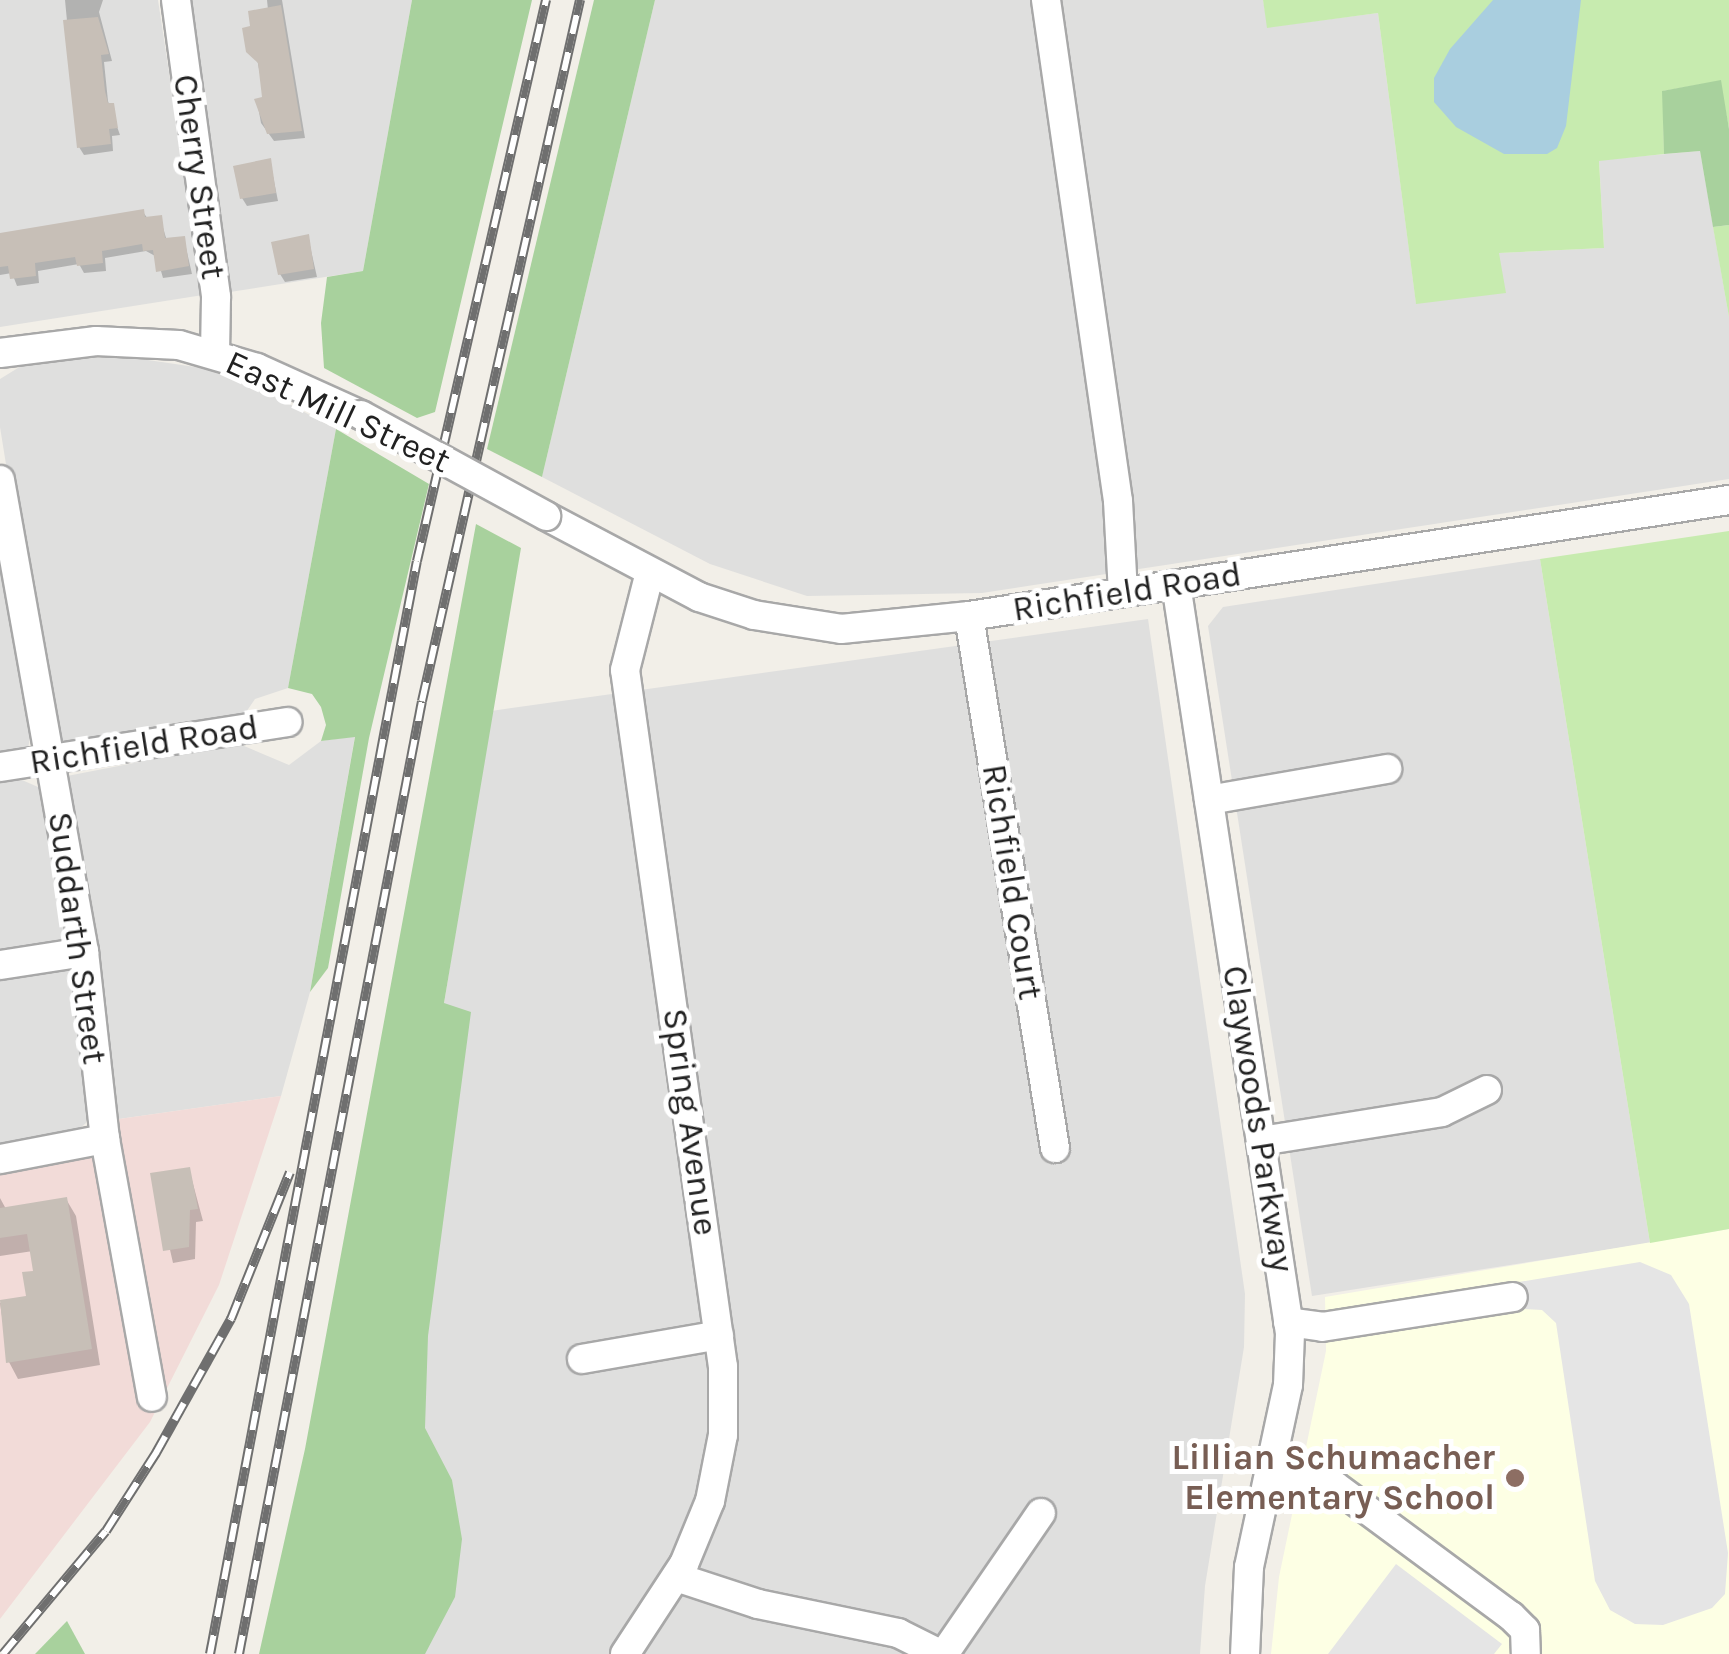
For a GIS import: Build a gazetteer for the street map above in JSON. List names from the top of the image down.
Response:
{
  "streets": {
    "street": [
      "Cherry Street",
      "East Mill Street",
      "Richfield Road",
      "Richfield Court",
      "Suddarth Street",
      "Claywoods Parkway",
      "Spring Avenue"
    ]
  },
  "crossings": [
    ["Cherry Street", "East Mill Street"],
    ["East Mill Street", "Richfield Road"],
    ["Richfield Road", "Richfield Court"],
    ["Richfield Road", "Suddarth Street"],
    ["Richfield Road", "Claywoods Parkway"],
    ["Richfield Road", "Spring Avenue"]
  ],
  "places": ["Lillian Schumacher Elementary School"]
}
